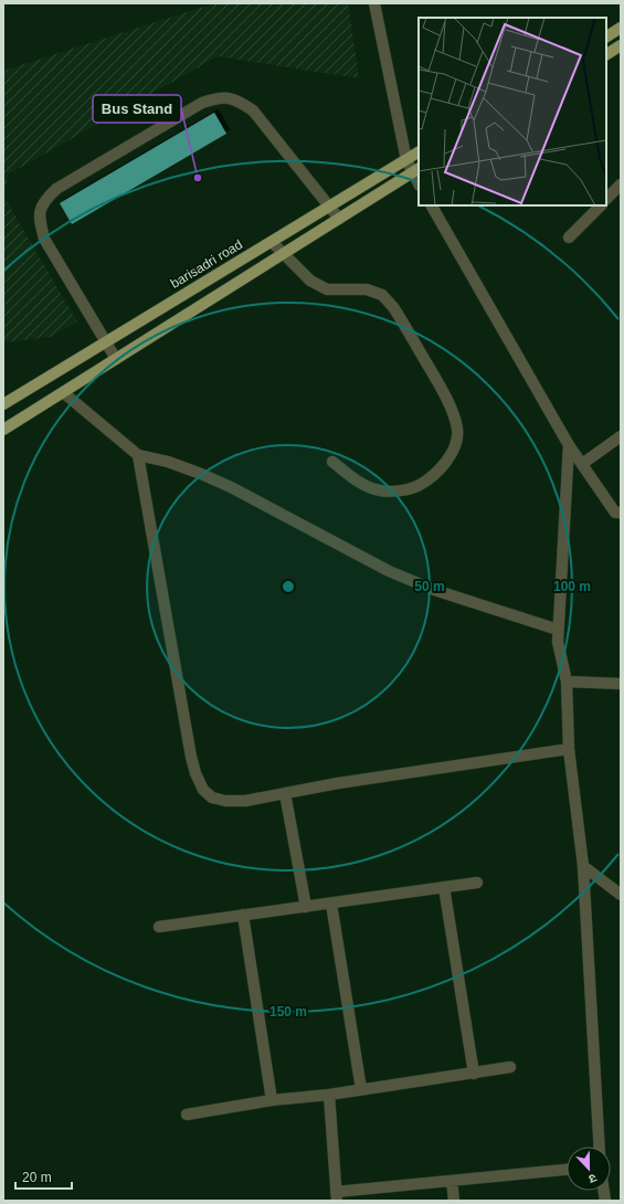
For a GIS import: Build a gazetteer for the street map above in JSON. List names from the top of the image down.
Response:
{
  "streets": {
    "main road": ["barisadri road"]
  },
  "places": ["Bus Stand"],
  "scale_bar": "20 m",
  "north": "bottom",
  "rings": ["50 m", "100 m", "150 m"]
}
